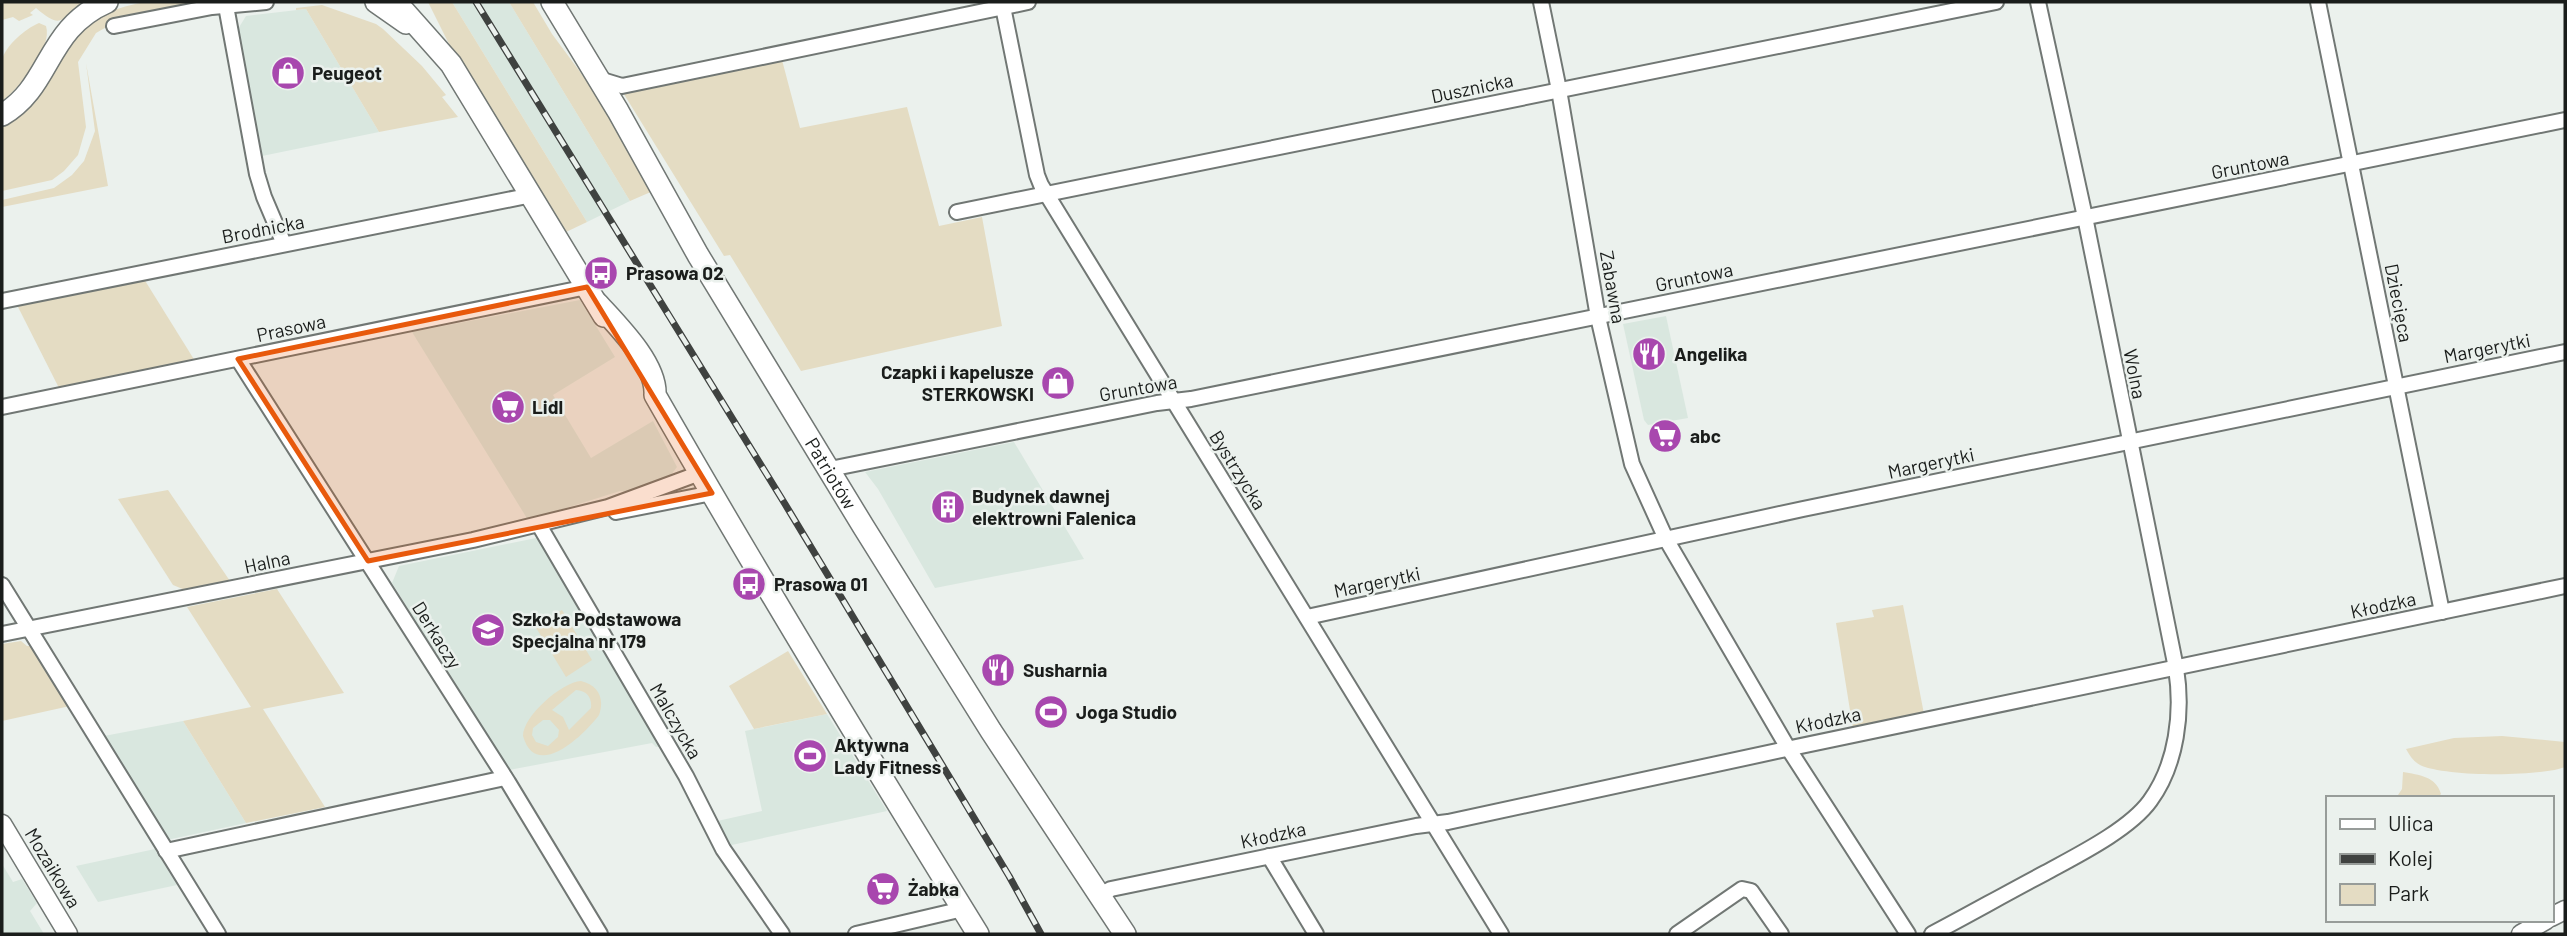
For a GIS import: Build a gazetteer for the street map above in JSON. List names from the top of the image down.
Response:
{
  "streets": {
    "main road": ["Patriotów"],
    "street": [
      "Dusznicka",
      "Gruntowa",
      "Brodnicka",
      "Zabawna",
      "Dziecięca",
      "Prasowa",
      "Margerytki",
      "Wolna",
      "Bystrzycka",
      "Halna",
      "Kłodzka",
      "Derkaczy",
      "Malczycka",
      "Mozaikowa"
    ]
  },
  "crossings": [
    ["Dusznicka", "Zabawna"],
    ["Dusznicka", "Bystrzycka"],
    ["Gruntowa", "Zabawna"],
    ["Gruntowa", "Dziecięca"],
    ["Gruntowa", "Wolna"],
    ["Gruntowa", "Bystrzycka"],
    ["Gruntowa", "Patriotów"],
    ["Zabawna", "Margerytki"],
    ["Zabawna", "Kłodzka"],
    ["Dziecięca", "Margerytki"],
    ["Dziecięca", "Kłodzka"],
    ["Prasowa", "Derkaczy"],
    ["Margerytki", "Wolna"],
    ["Margerytki", "Bystrzycka"],
    ["Wolna", "Kłodzka"],
    ["Bystrzycka", "Kłodzka"],
    ["Patriotów", "Kłodzka"],
    ["Halna", "Derkaczy"],
    ["Halna", "Malczycka"]
  ],
  "places": {
    "shop": ["Peugeot", "Czapki i kapelusze STERKOWSKI"],
    "bus stop": ["Prasowa 02", "Prasowa 01"],
    "restaurant": ["Angelika", "Susharnia"],
    "supermarket": ["Lidl", "abc", "Żabka"],
    "building": ["Budynek dawnej elektrowni Falenica"],
    "school or university": ["Szkoła Podstawowa Specjalna nr 179"],
    "sports": ["Joga Studio", "Aktywna Lady Fitness"]
  },
  "legend": ["Ulica", "Kolej", "Park"]
}
